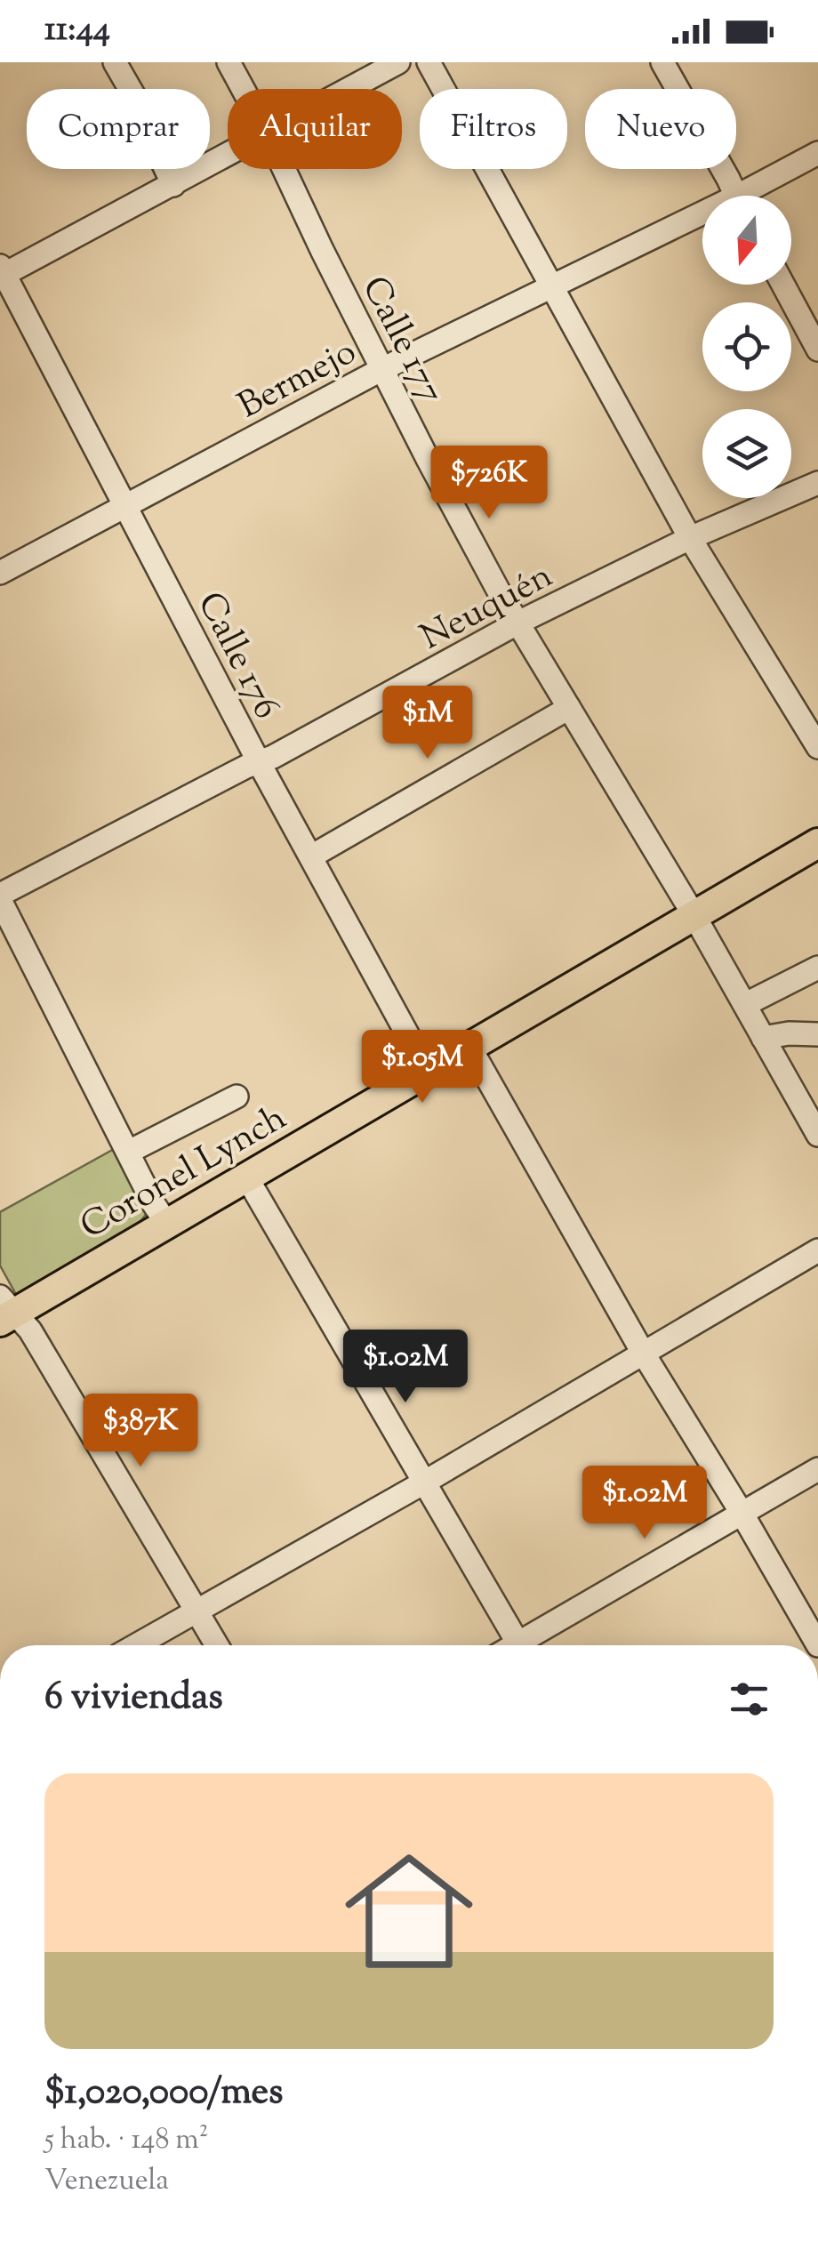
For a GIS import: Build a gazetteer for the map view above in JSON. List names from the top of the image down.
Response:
{
  "streets": {
    "main road": ["Coronel Lynch"],
    "street": [
      "Calle 177",
      "Bermejo",
      "Neuquén",
      "Calle 176"
    ]
  },
  "crossings": [
    ["Calle 177", "Bermejo"],
    ["Calle 177", "Neuquén"],
    ["Calle 177", "Coronel Lynch"],
    ["Bermejo", "Calle 176"],
    ["Neuquén", "Calle 176"],
    ["Calle 176", "Coronel Lynch"]
  ],
  "north": "bottom",
  "page": {
    "status": "11:44",
    "chip": [
      "Comprar",
      "Alquilar",
      "Filtros",
      "Nuevo"
    ],
    "price": [
      "$726K",
      "$1M",
      "$1.05M",
      "$1.02M",
      "$387K",
      "$1.02M"
    ],
    "heading": "6 viviendas",
    "list": [
      {
        "name": "$1,020,000/mes",
        "note": "5 hab. · 148 m² · Venezuela"
      }
    ]
  }
}
